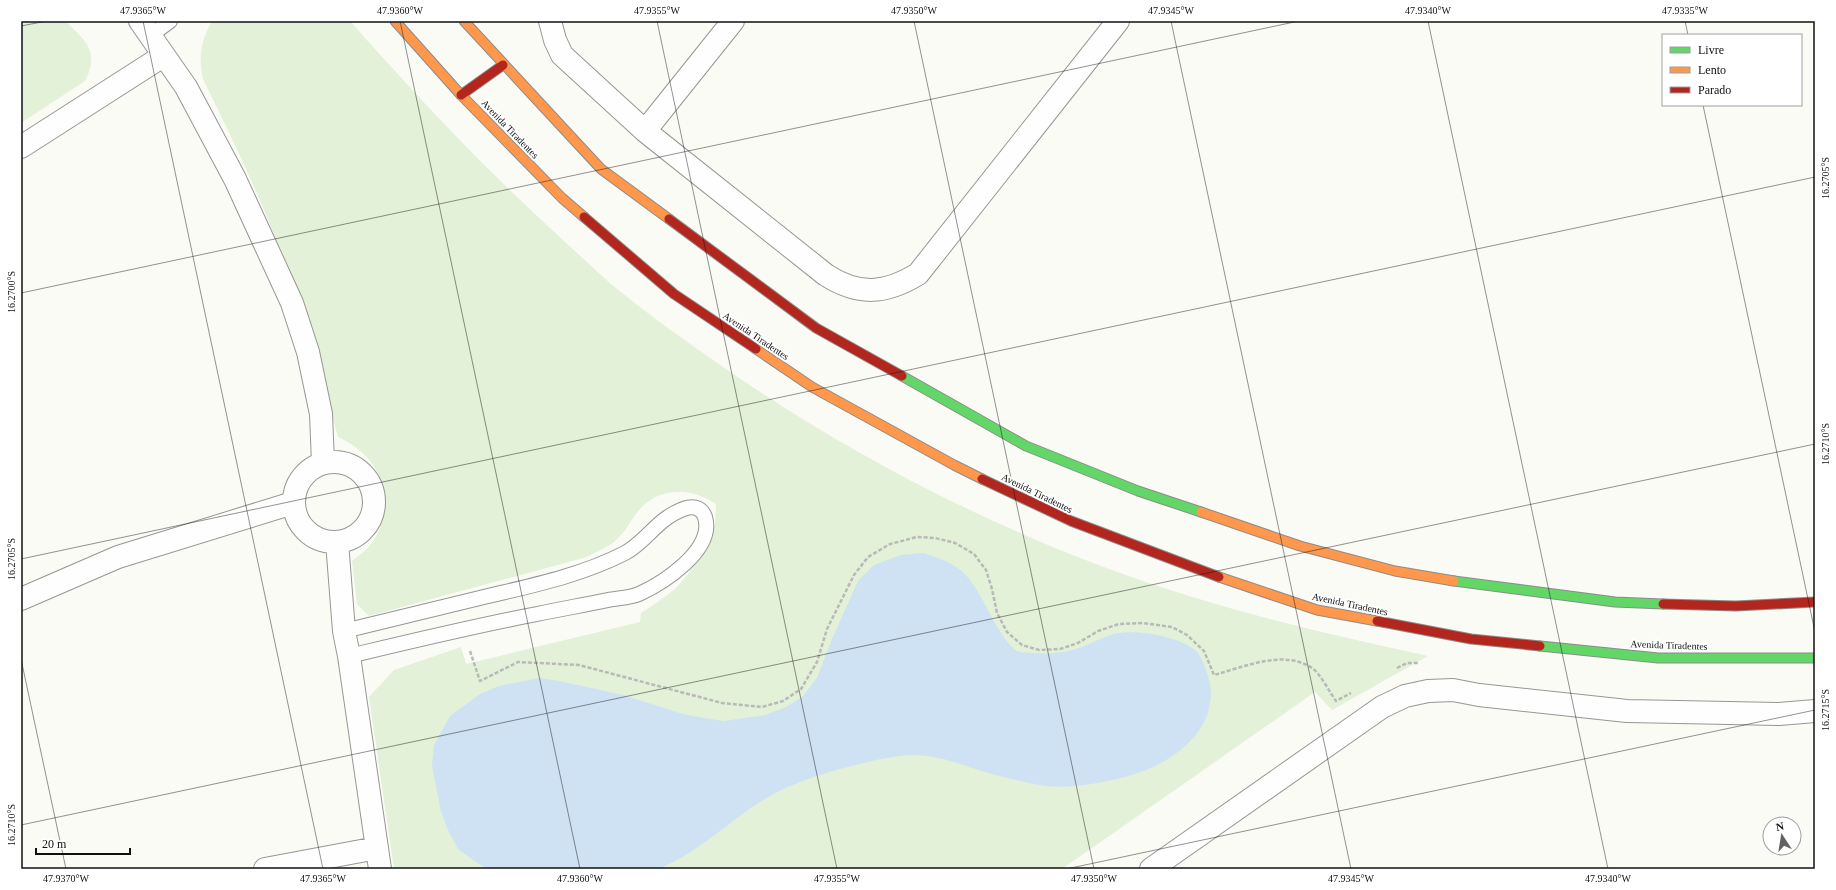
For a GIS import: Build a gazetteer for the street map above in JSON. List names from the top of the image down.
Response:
{
  "streets": {
    "street": ["Avenida Tiradentes"]
  },
  "legend": ["Livre", "Lento", "Parado"],
  "scale_bar": "20 m",
  "north": "top",
  "coordinates": [
    "47.9365°W",
    "47.9360°W",
    "47.9355°W",
    "47.9350°W",
    "47.9345°W",
    "47.9340°W",
    "47.9335°W",
    "16.2705°S",
    "16.2700°S",
    "16.2710°S",
    "16.2715°S",
    "47.9370°W"
  ]
}
